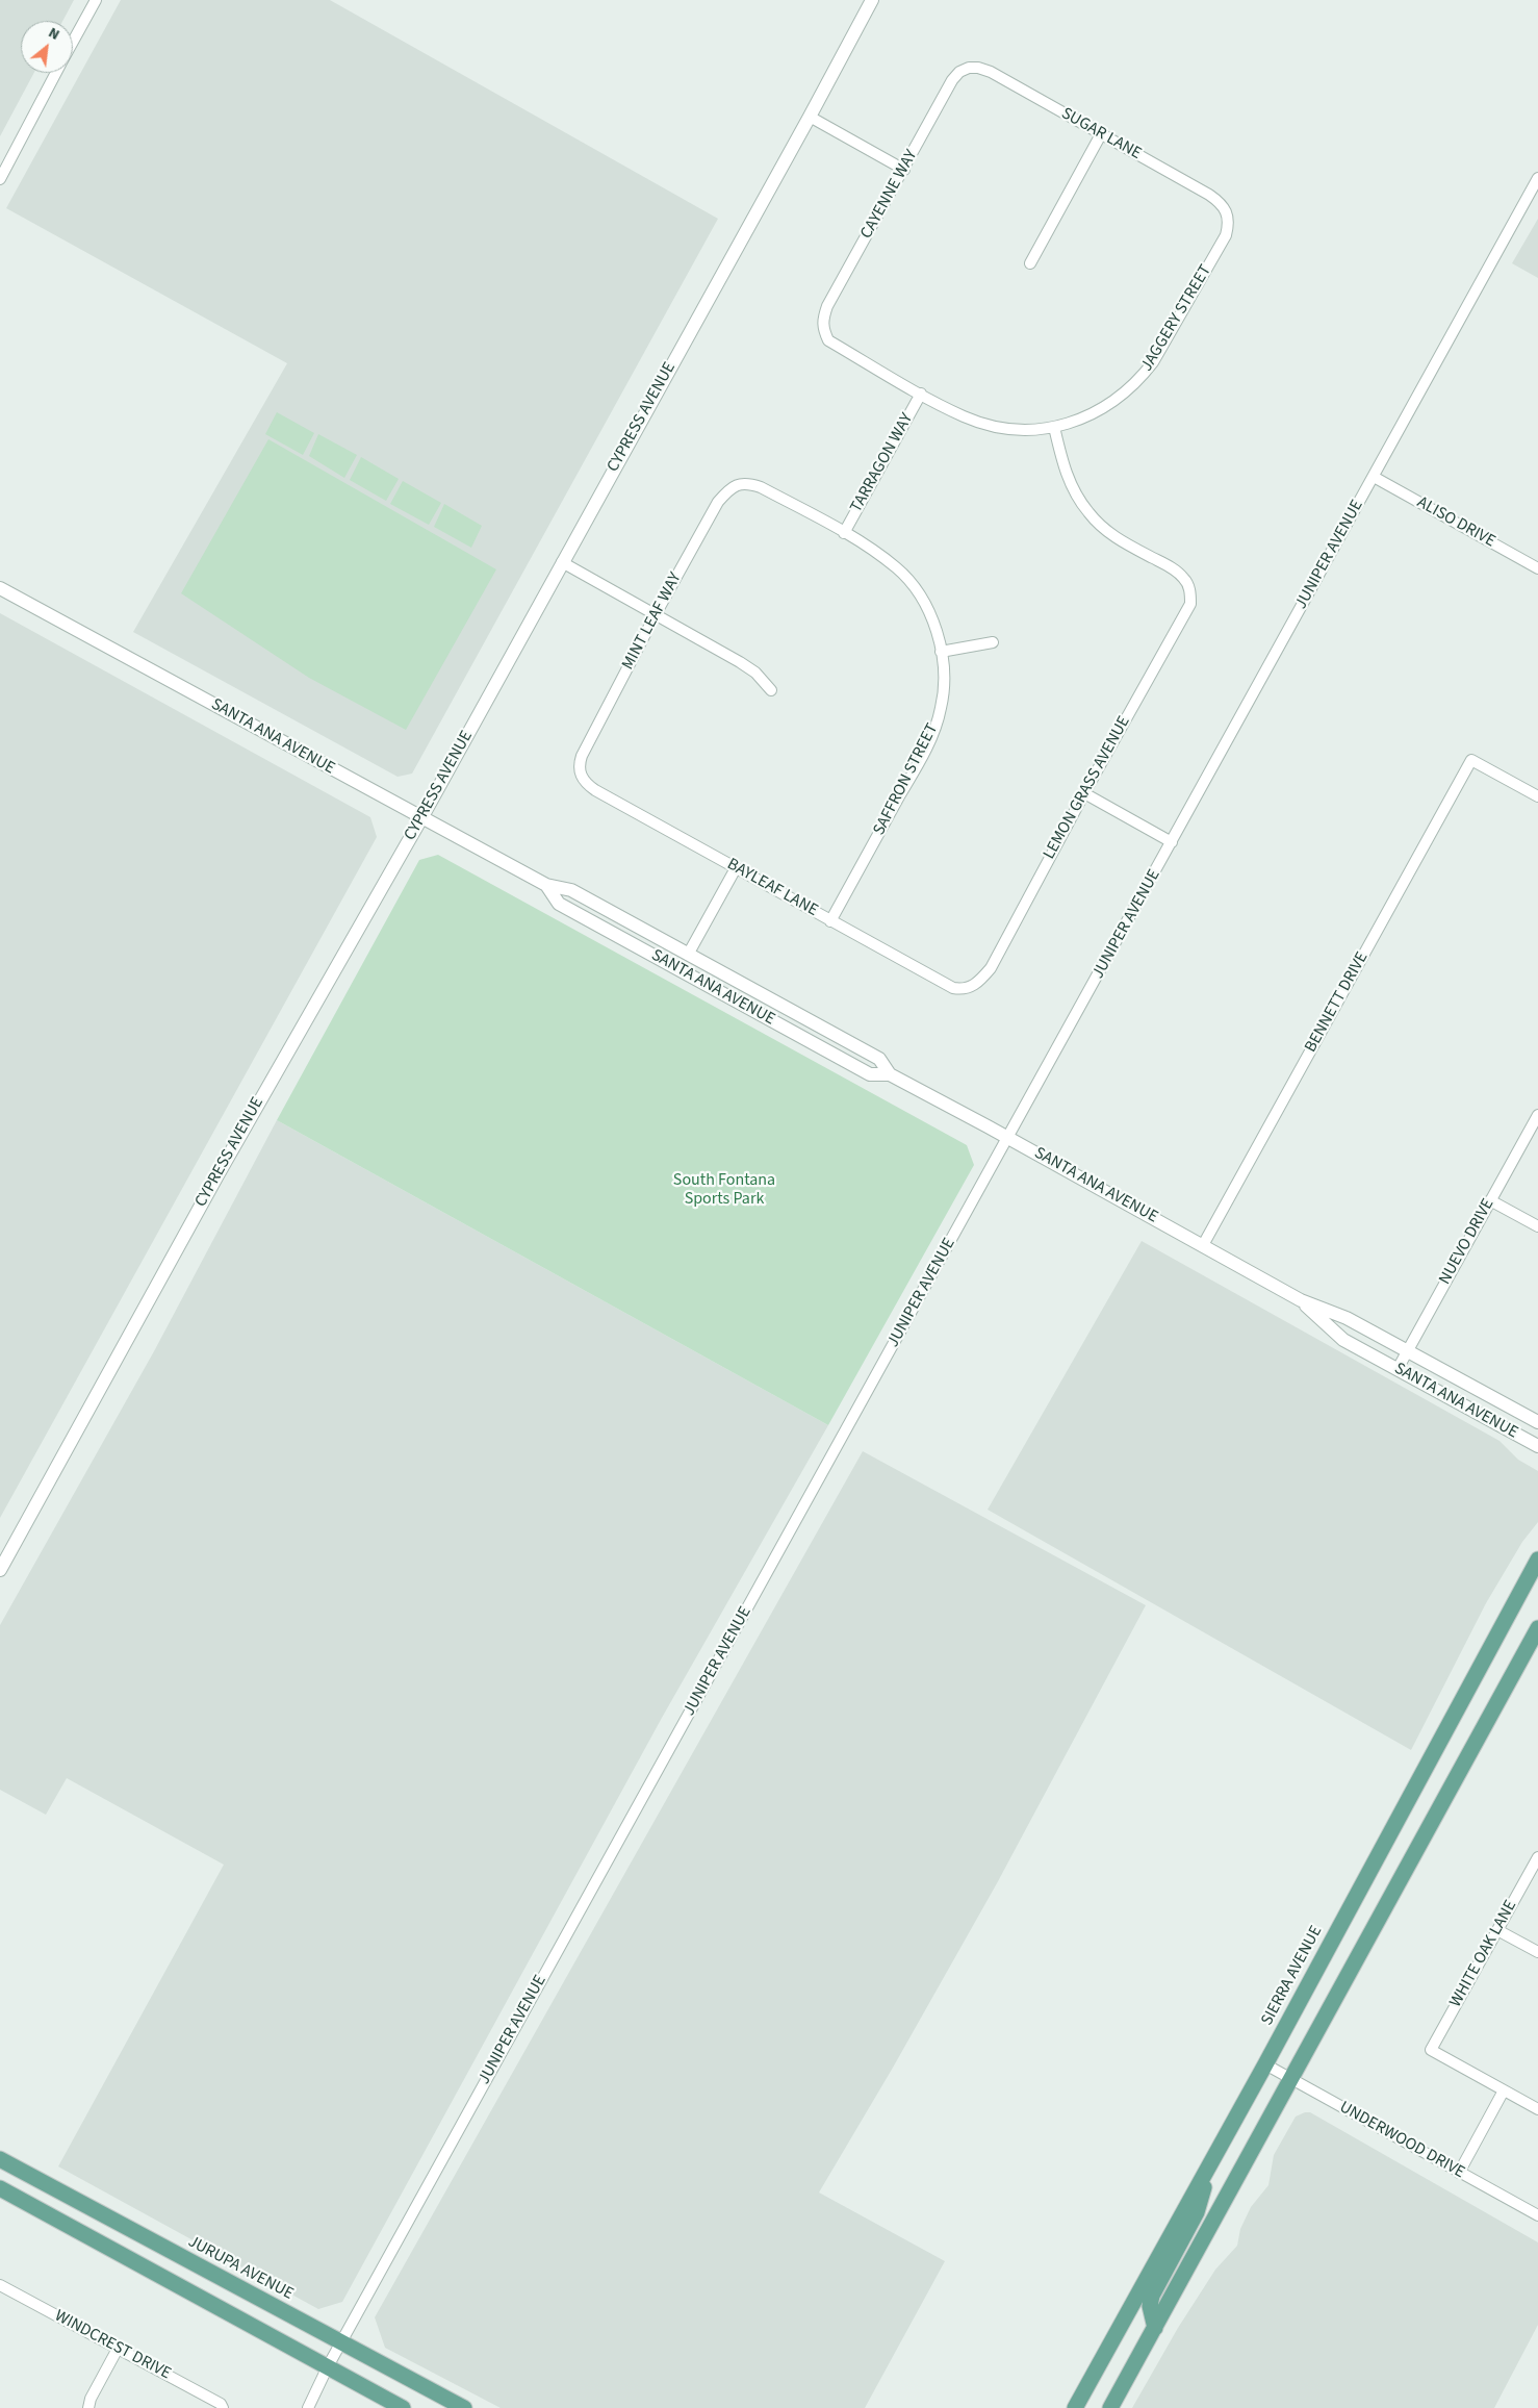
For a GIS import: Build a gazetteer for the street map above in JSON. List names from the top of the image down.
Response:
{
  "streets": {
    "main road": ["SIERRA AVENUE", "JURUPA AVENUE"],
    "street": [
      "SUGAR LANE",
      "CAYENNE WAY",
      "JAGGERY STREET",
      "CYPRESS AVENUE",
      "TARRAGON WAY",
      "ALISO DRIVE",
      "JUNIPER AVENUE",
      "MINT LEAF WAY",
      "SANTA ANA AVENUE",
      "SAFFRON STREET",
      "LEMON GRASS AVENUE",
      "BAYLEAF LANE",
      "BENNETT DRIVE",
      "NUEVO DRIVE",
      "WHITE OAK LANE",
      "UNDERWOOD DRIVE",
      "WINDCREST DRIVE"
    ]
  },
  "crossings": [
    ["SUGAR LANE", "CAYENNE WAY"],
    ["SUGAR LANE", "JAGGERY STREET"],
    ["CAYENNE WAY", "JAGGERY STREET"],
    ["JAGGERY STREET", "TARRAGON WAY"],
    ["JAGGERY STREET", "LEMON GRASS AVENUE"],
    ["CYPRESS AVENUE", "SANTA ANA AVENUE"],
    ["TARRAGON WAY", "SAFFRON STREET"],
    ["ALISO DRIVE", "JUNIPER AVENUE"],
    ["JUNIPER AVENUE", "SANTA ANA AVENUE"],
    ["JUNIPER AVENUE", "JURUPA AVENUE"],
    ["MINT LEAF WAY", "SAFFRON STREET"],
    ["MINT LEAF WAY", "BAYLEAF LANE"],
    ["SANTA ANA AVENUE", "BENNETT DRIVE"],
    ["SANTA ANA AVENUE", "NUEVO DRIVE"],
    ["SAFFRON STREET", "BAYLEAF LANE"],
    ["LEMON GRASS AVENUE", "BAYLEAF LANE"],
    ["SIERRA AVENUE", "UNDERWOOD DRIVE"]
  ],
  "parks": ["South Fontana Sports Park"],
  "north": "top right"
}
